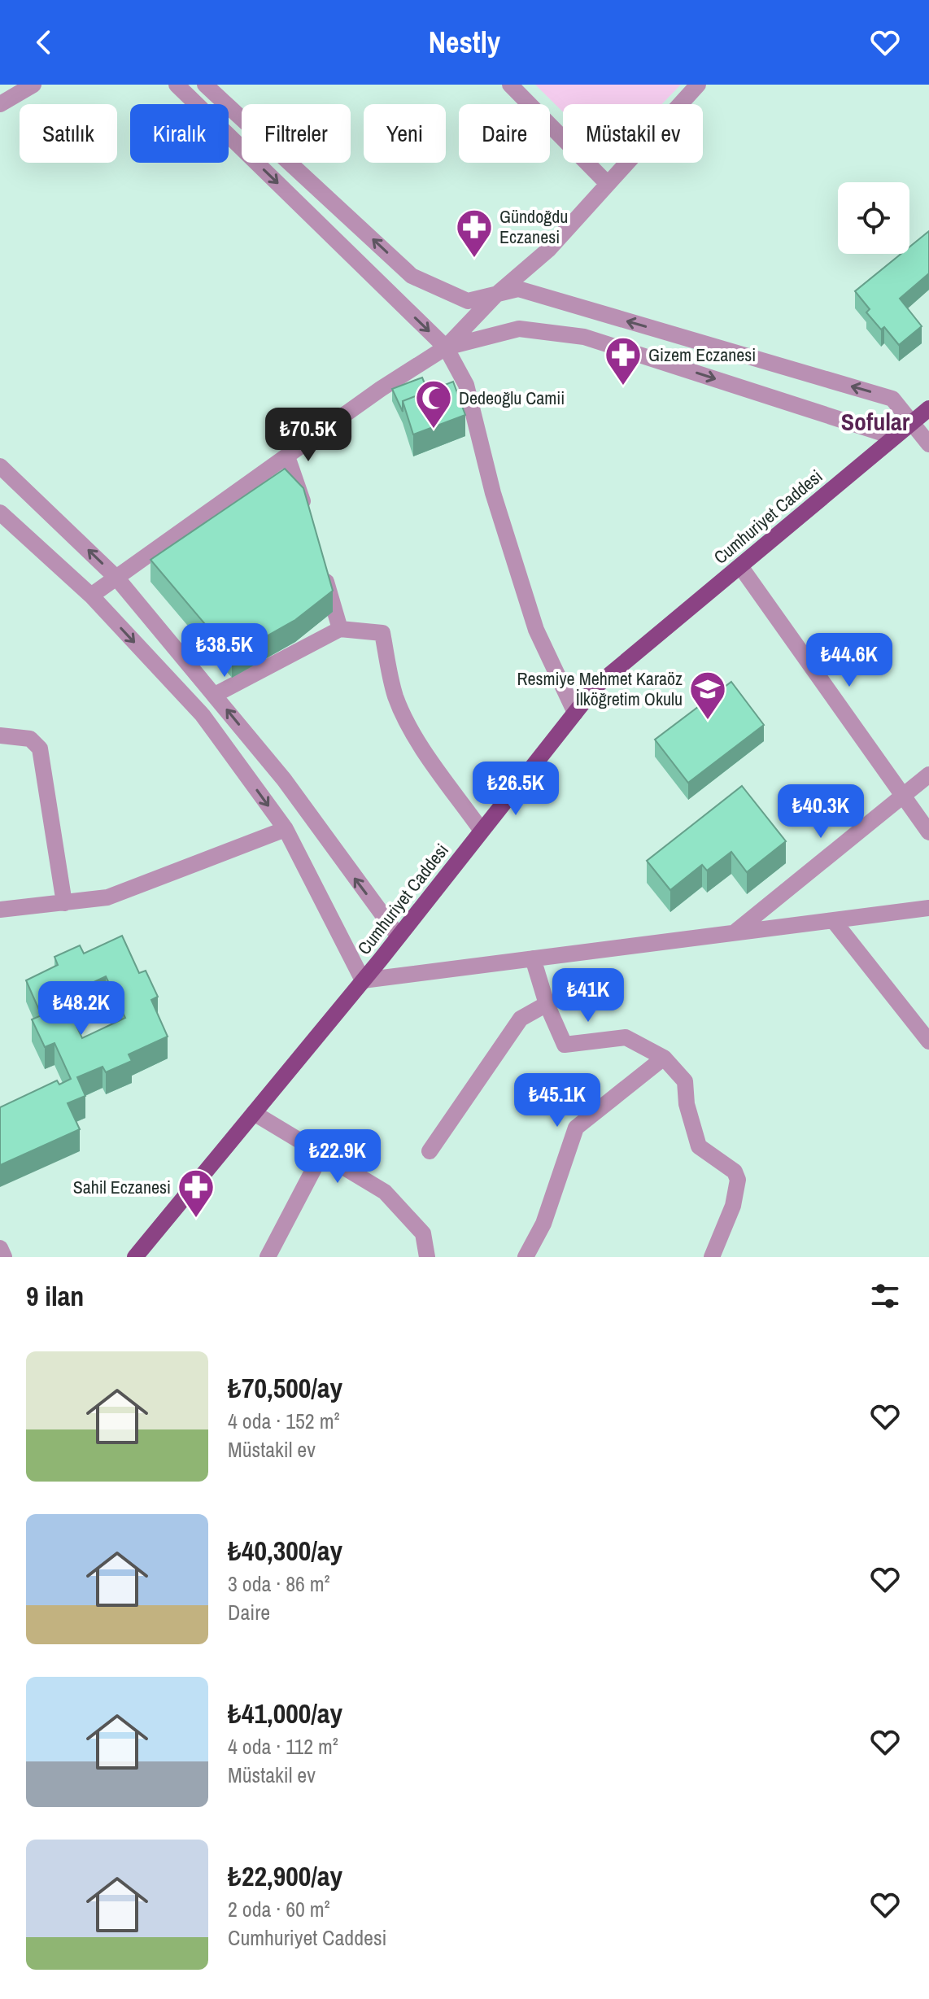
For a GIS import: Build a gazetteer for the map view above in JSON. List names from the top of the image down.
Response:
{
  "streets": {
    "main road": ["Cumhuriyet Caddesi"]
  },
  "districts": ["Sofular"],
  "places": {
    "pharmacy": ["Gündoğdu Eczanesi", "Gizem Eczanesi", "Sahil Eczanesi"],
    "mosque": ["Dedeoğlu Camii"],
    "school or university": ["Resmiye Mehmet Karaöz İlköğretim Okulu"]
  },
  "page": {
    "header": "Nestly",
    "chip": [
      "Satılık",
      "Kiralık",
      "Filtreler",
      "Yeni",
      "Daire",
      "Müstakil ev"
    ],
    "price": [
      "₺70.5K",
      "₺38.5K",
      "₺44.6K",
      "₺26.5K",
      "₺40.3K",
      "₺41K",
      "₺48.2K",
      "₺45.1K",
      "₺22.9K"
    ],
    "heading": "9 ilan",
    "list": [
      {
        "name": "₺70,500/ay",
        "note": "4 oda · 152 m² · Müstakil ev"
      },
      {
        "name": "₺40,300/ay",
        "note": "3 oda · 86 m² · Daire"
      },
      {
        "name": "₺41,000/ay",
        "note": "4 oda · 112 m² · Müstakil ev"
      },
      {
        "name": "₺22,900/ay",
        "note": "2 oda · 60 m² · Cumhuriyet Caddesi"
      }
    ]
  }
}
